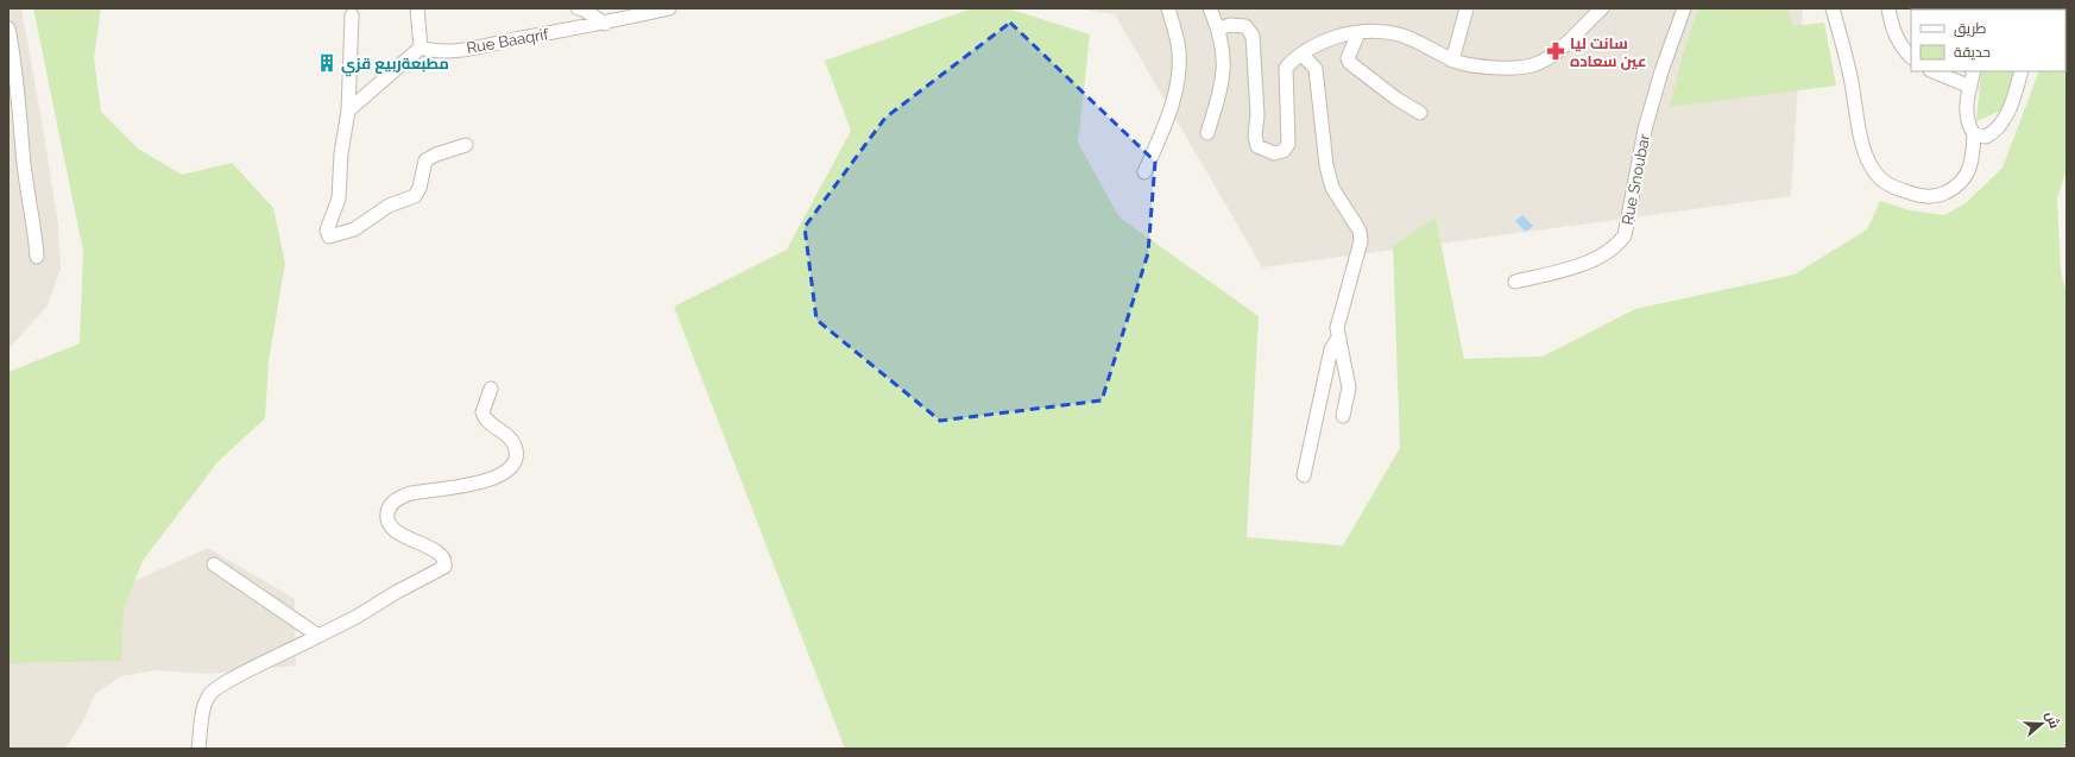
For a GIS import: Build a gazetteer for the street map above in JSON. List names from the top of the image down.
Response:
{
  "streets": {
    "street": ["Rue Baaqrif", "Rue Snoubar"]
  },
  "places": {
    "pharmacy": ["سانت ليا عين سعاده"],
    "building": ["مطبعةربيع قزي"]
  },
  "legend": ["طريق", "حديقة"],
  "north": "right"
}
